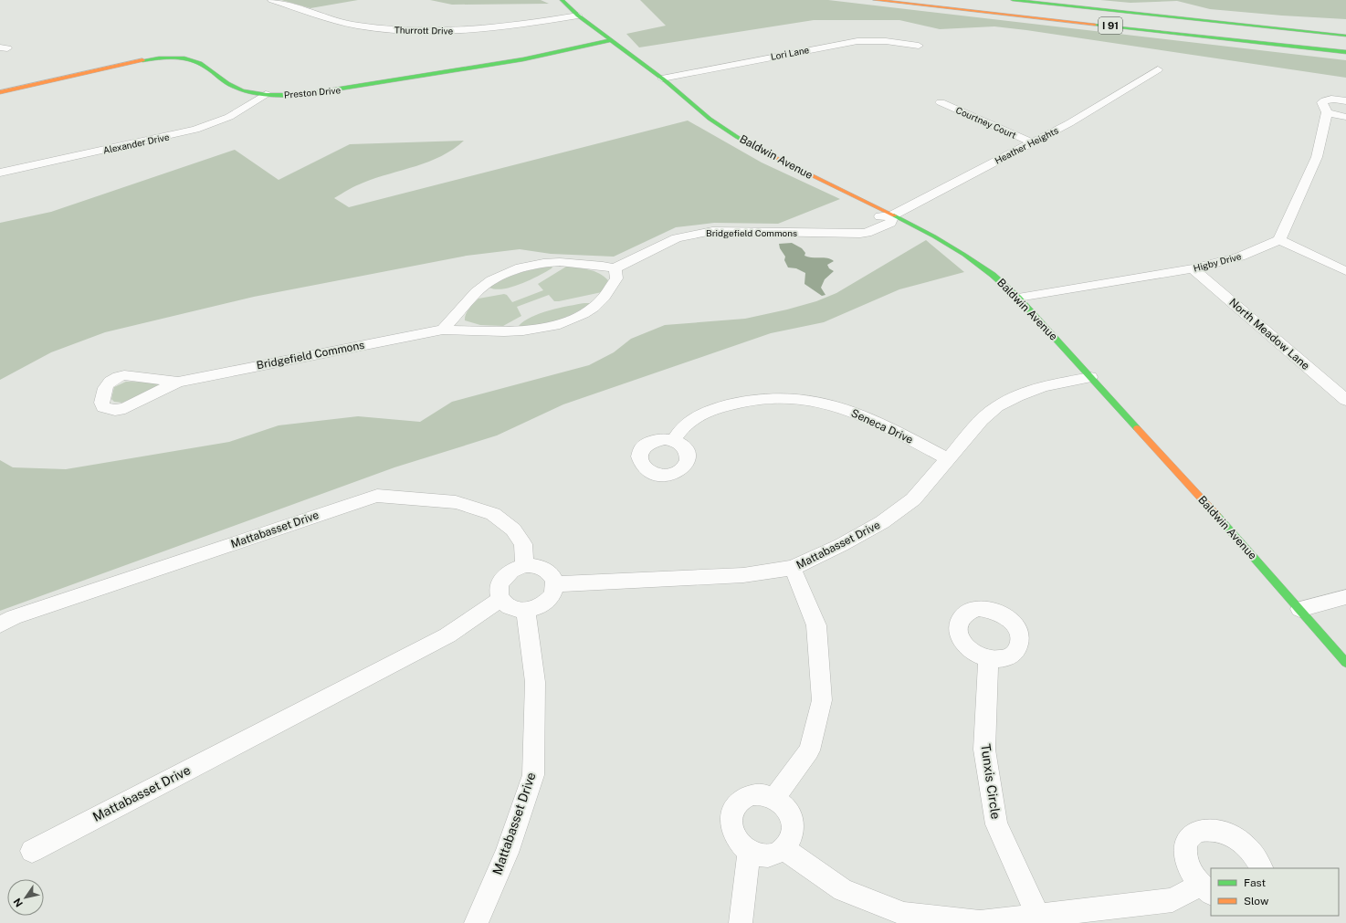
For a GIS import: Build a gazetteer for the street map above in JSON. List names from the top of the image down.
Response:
{
  "streets": {
    "main road": ["I 91", "Preston Drive", "Baldwin Avenue"],
    "street": [
      "Thurrott Drive",
      "Lori Lane",
      "Courtney Court",
      "Alexander Drive",
      "Heather Heights",
      "Bridgefield Commons",
      "Higby Drive",
      "North Meadow Lane",
      "Seneca Drive",
      "Mattabasset Drive",
      "Tunxis Circle"
    ]
  },
  "crossings": [
    ["Thurrott Drive", "Baldwin Avenue"],
    ["Lori Lane", "Baldwin Avenue"],
    ["Preston Drive", "Alexander Drive"],
    ["Preston Drive", "Baldwin Avenue"],
    ["Courtney Court", "Heather Heights"],
    ["Heather Heights", "Baldwin Avenue"],
    ["Heather Heights", "Bridgefield Commons"],
    ["Baldwin Avenue", "Bridgefield Commons"],
    ["Baldwin Avenue", "Higby Drive"],
    ["Baldwin Avenue", "Mattabasset Drive"],
    ["Higby Drive", "North Meadow Lane"],
    ["Seneca Drive", "Mattabasset Drive"]
  ],
  "legend": ["Fast", "Slow"],
  "north": "bottom left"
}
